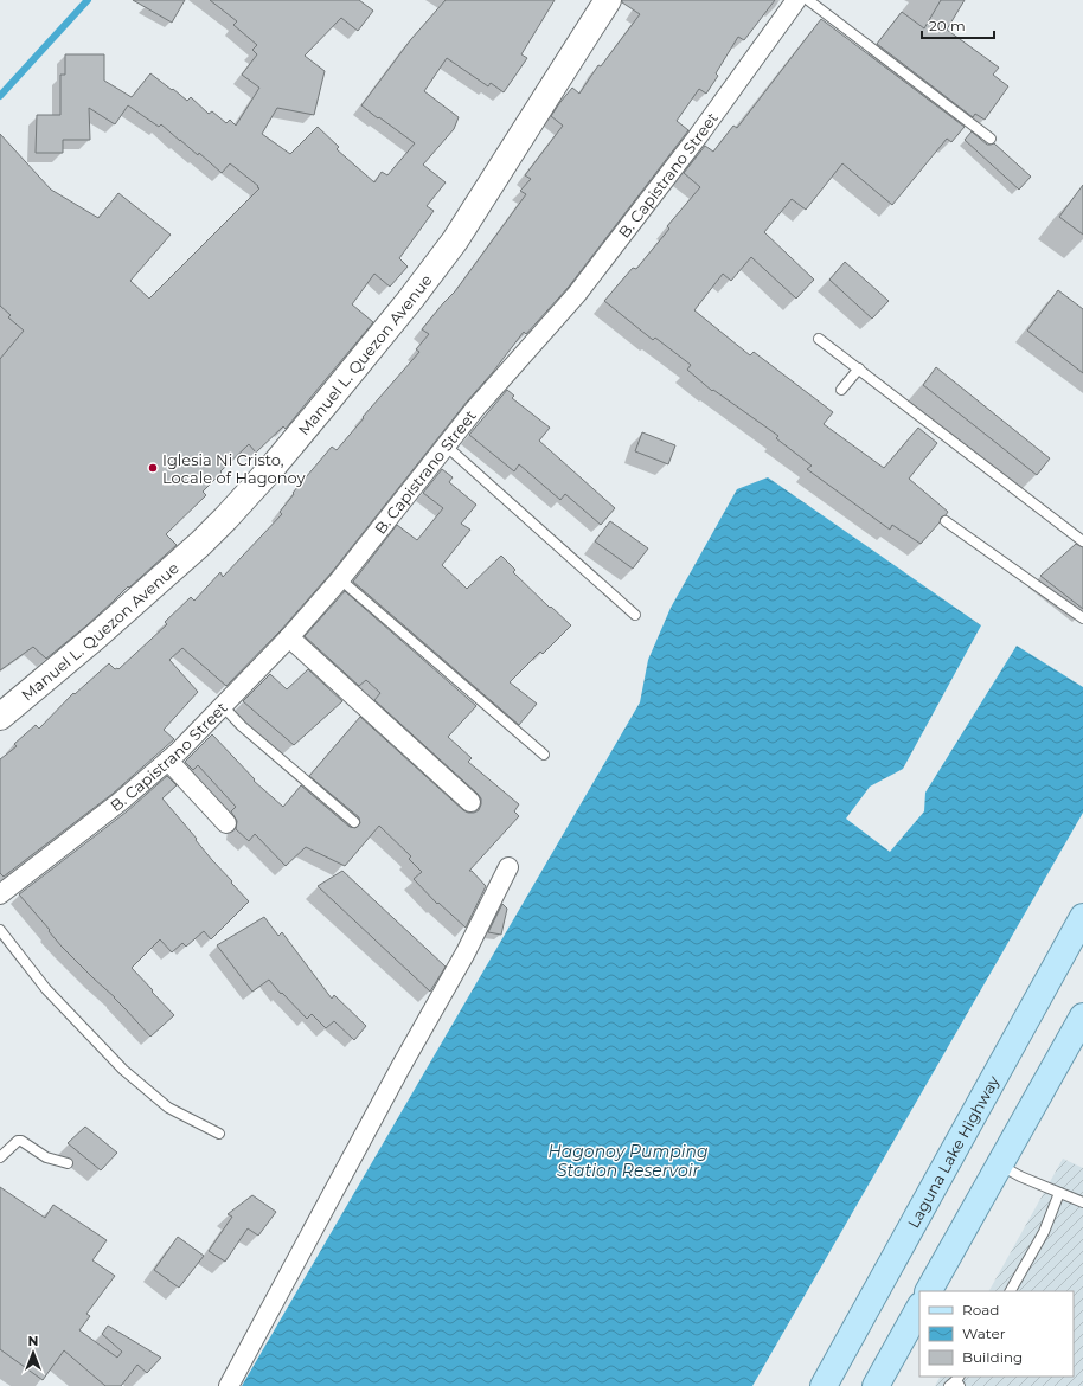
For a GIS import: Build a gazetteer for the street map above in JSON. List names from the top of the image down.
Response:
{
  "streets": {
    "main road": ["Manuel L. Quezon Avenue", "Laguna Lake Highway"],
    "street": ["B. Capistrano Street"]
  },
  "water": ["Hagonoy Pumping Station Reservoir"],
  "places": ["Iglesia Ni Cristo, Locale of Hagonoy"],
  "legend": ["Road", "Water", "Building"],
  "scale_bar": "20 m",
  "north": "top"
}
